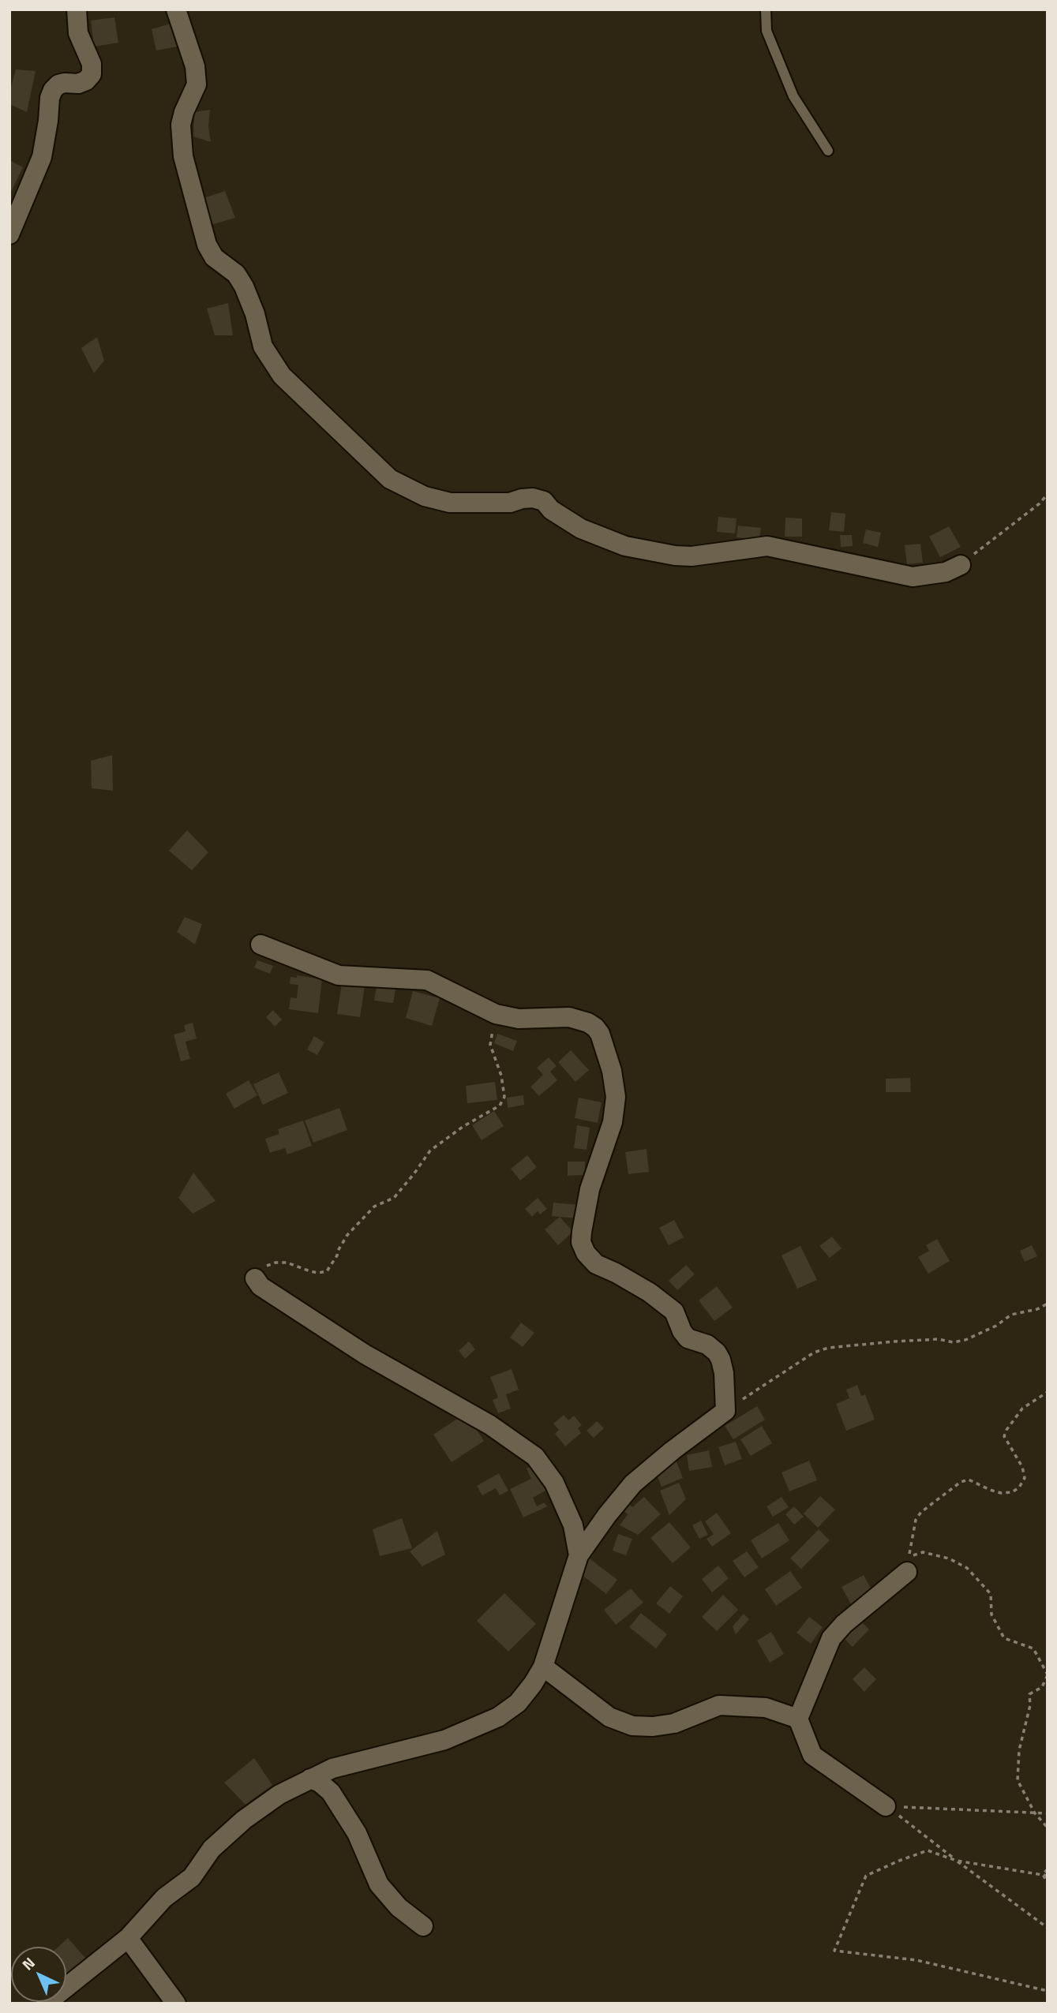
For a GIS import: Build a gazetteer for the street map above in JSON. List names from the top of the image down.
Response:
{
  "north": "top left"
}
